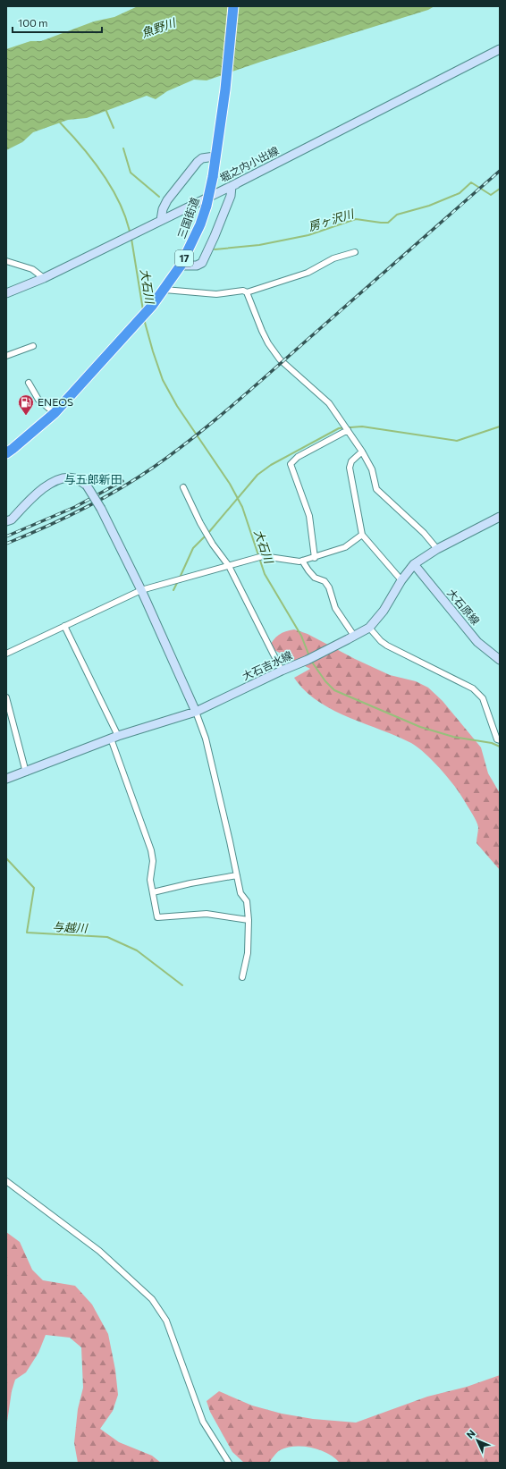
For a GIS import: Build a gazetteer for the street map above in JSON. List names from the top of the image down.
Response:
{
  "streets": {
    "highway": ["三国街道", "17"],
    "main road": ["堀之内小出線", "大石原線", "大石吉水線"]
  },
  "crossings": [
    ["大石原線", "大石吉水線"]
  ],
  "districts": ["与五郎新田"],
  "water": [
    "魚野川",
    "房ヶ沢川",
    "大石川",
    "与越川"
  ],
  "places": {
    "fuel station": ["ENEOS"]
  },
  "scale_bar": "100 m",
  "north": "top left"
}
